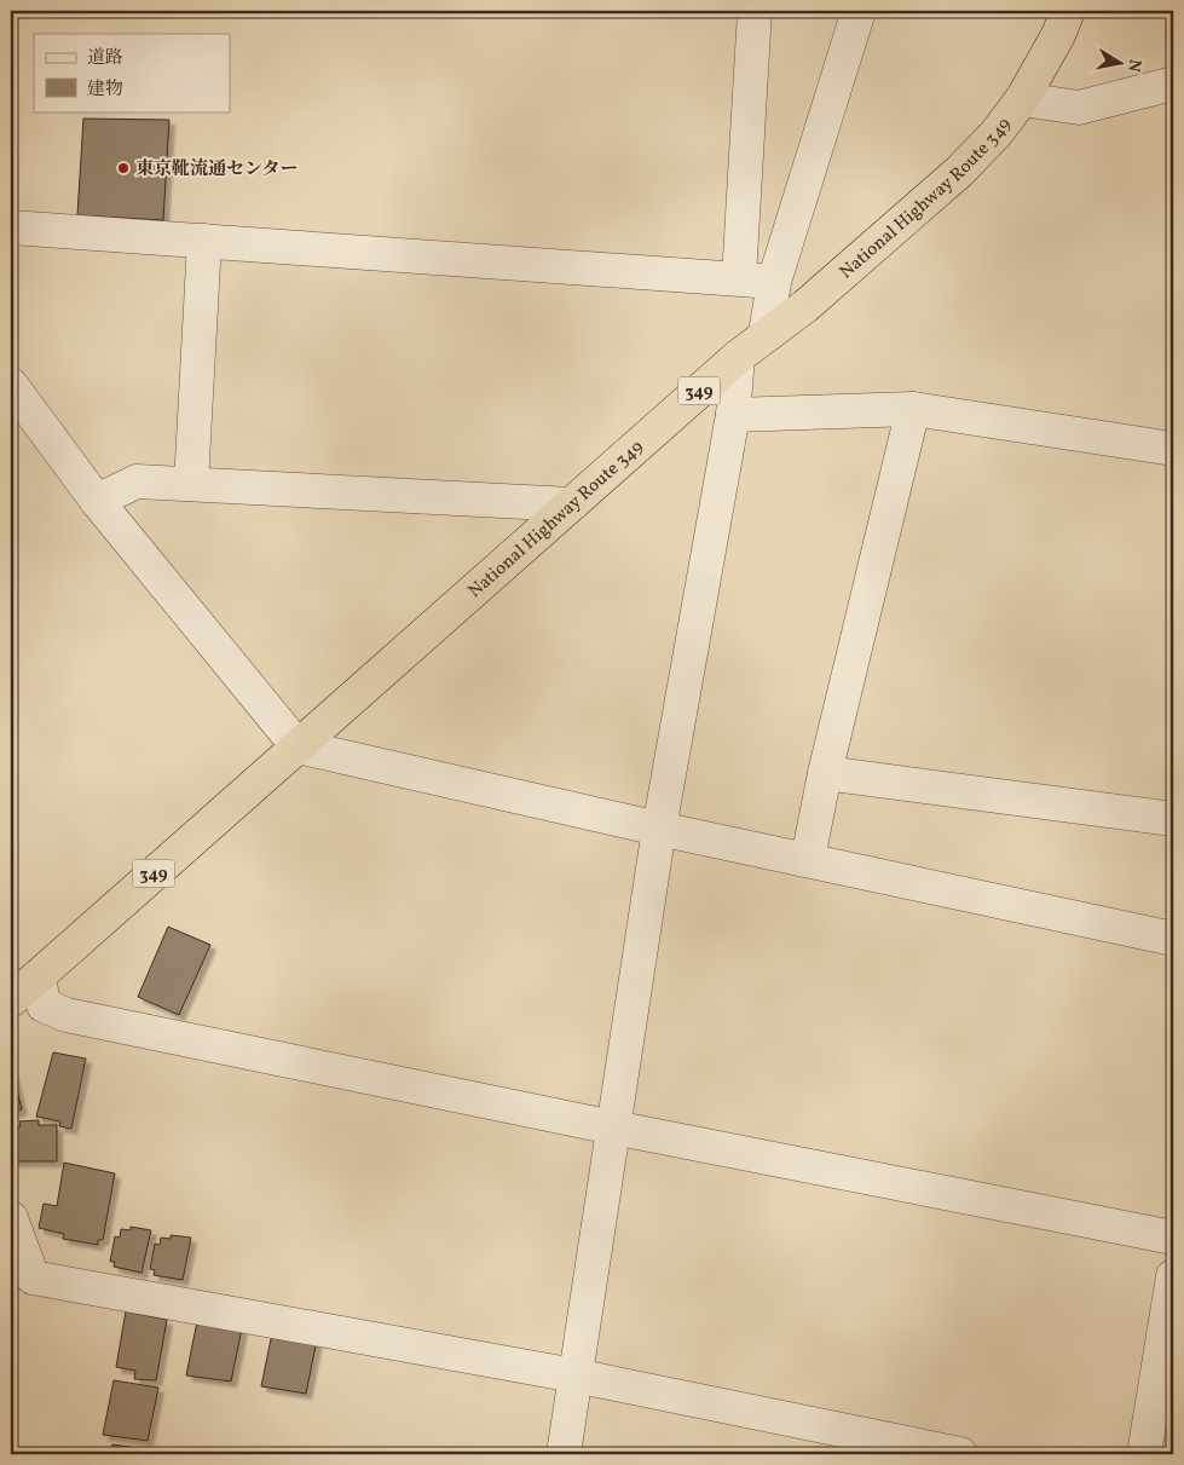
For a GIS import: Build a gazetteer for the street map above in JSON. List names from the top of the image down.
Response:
{
  "streets": {
    "highway": ["National Highway Route 349", "349"]
  },
  "places": ["東京靴流通センター"],
  "legend": ["道路", "建物"],
  "north": "right"
}
